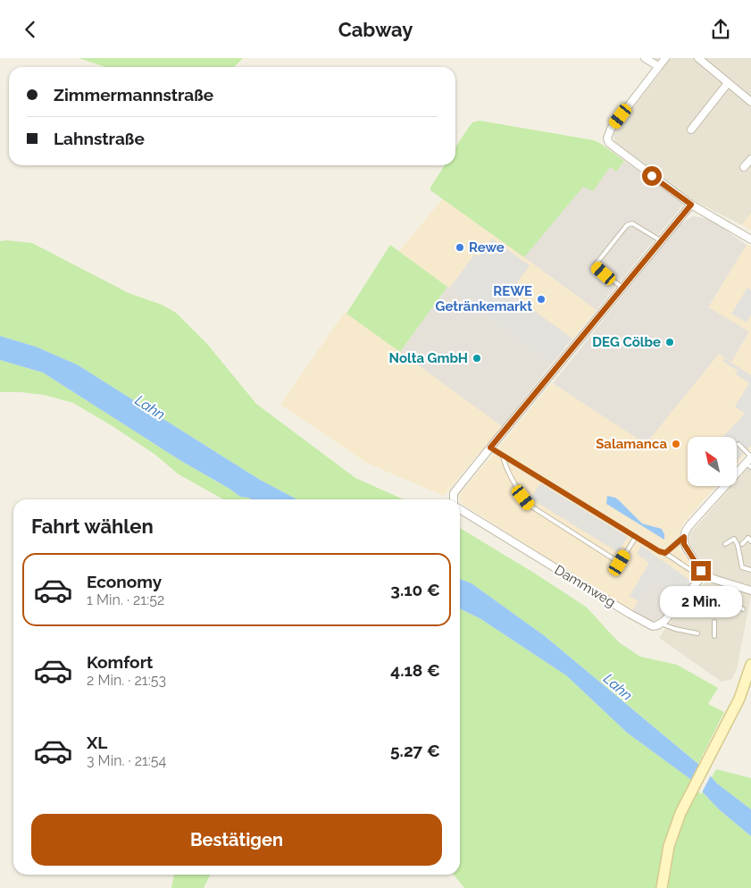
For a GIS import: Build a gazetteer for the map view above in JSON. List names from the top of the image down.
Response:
{
  "streets": {
    "street": ["Dammweg"]
  },
  "water": ["Lahn"],
  "places": [
    "Rewe",
    "REWE Getränkemarkt",
    "DEG Cölbe",
    "Nolta GmbH",
    "Salamanca"
  ],
  "north": "top left",
  "page": {
    "header": "Cabway",
    "banner": ["Zimmermannstraße", "Lahnstraße"],
    "heading": "Fahrt wählen",
    "list": [
      {
        "name": "Economy",
        "note": "1 Min. · 21:52",
        "value": "3.10 €"
      },
      {
        "name": "Komfort",
        "note": "2 Min. · 21:53",
        "value": "4.18 €"
      },
      {
        "name": "XL",
        "note": "3 Min. · 21:54",
        "value": "5.27 €"
      }
    ],
    "bubble": "2 Min.",
    "buttons": "Bestätigen"
  }
}
